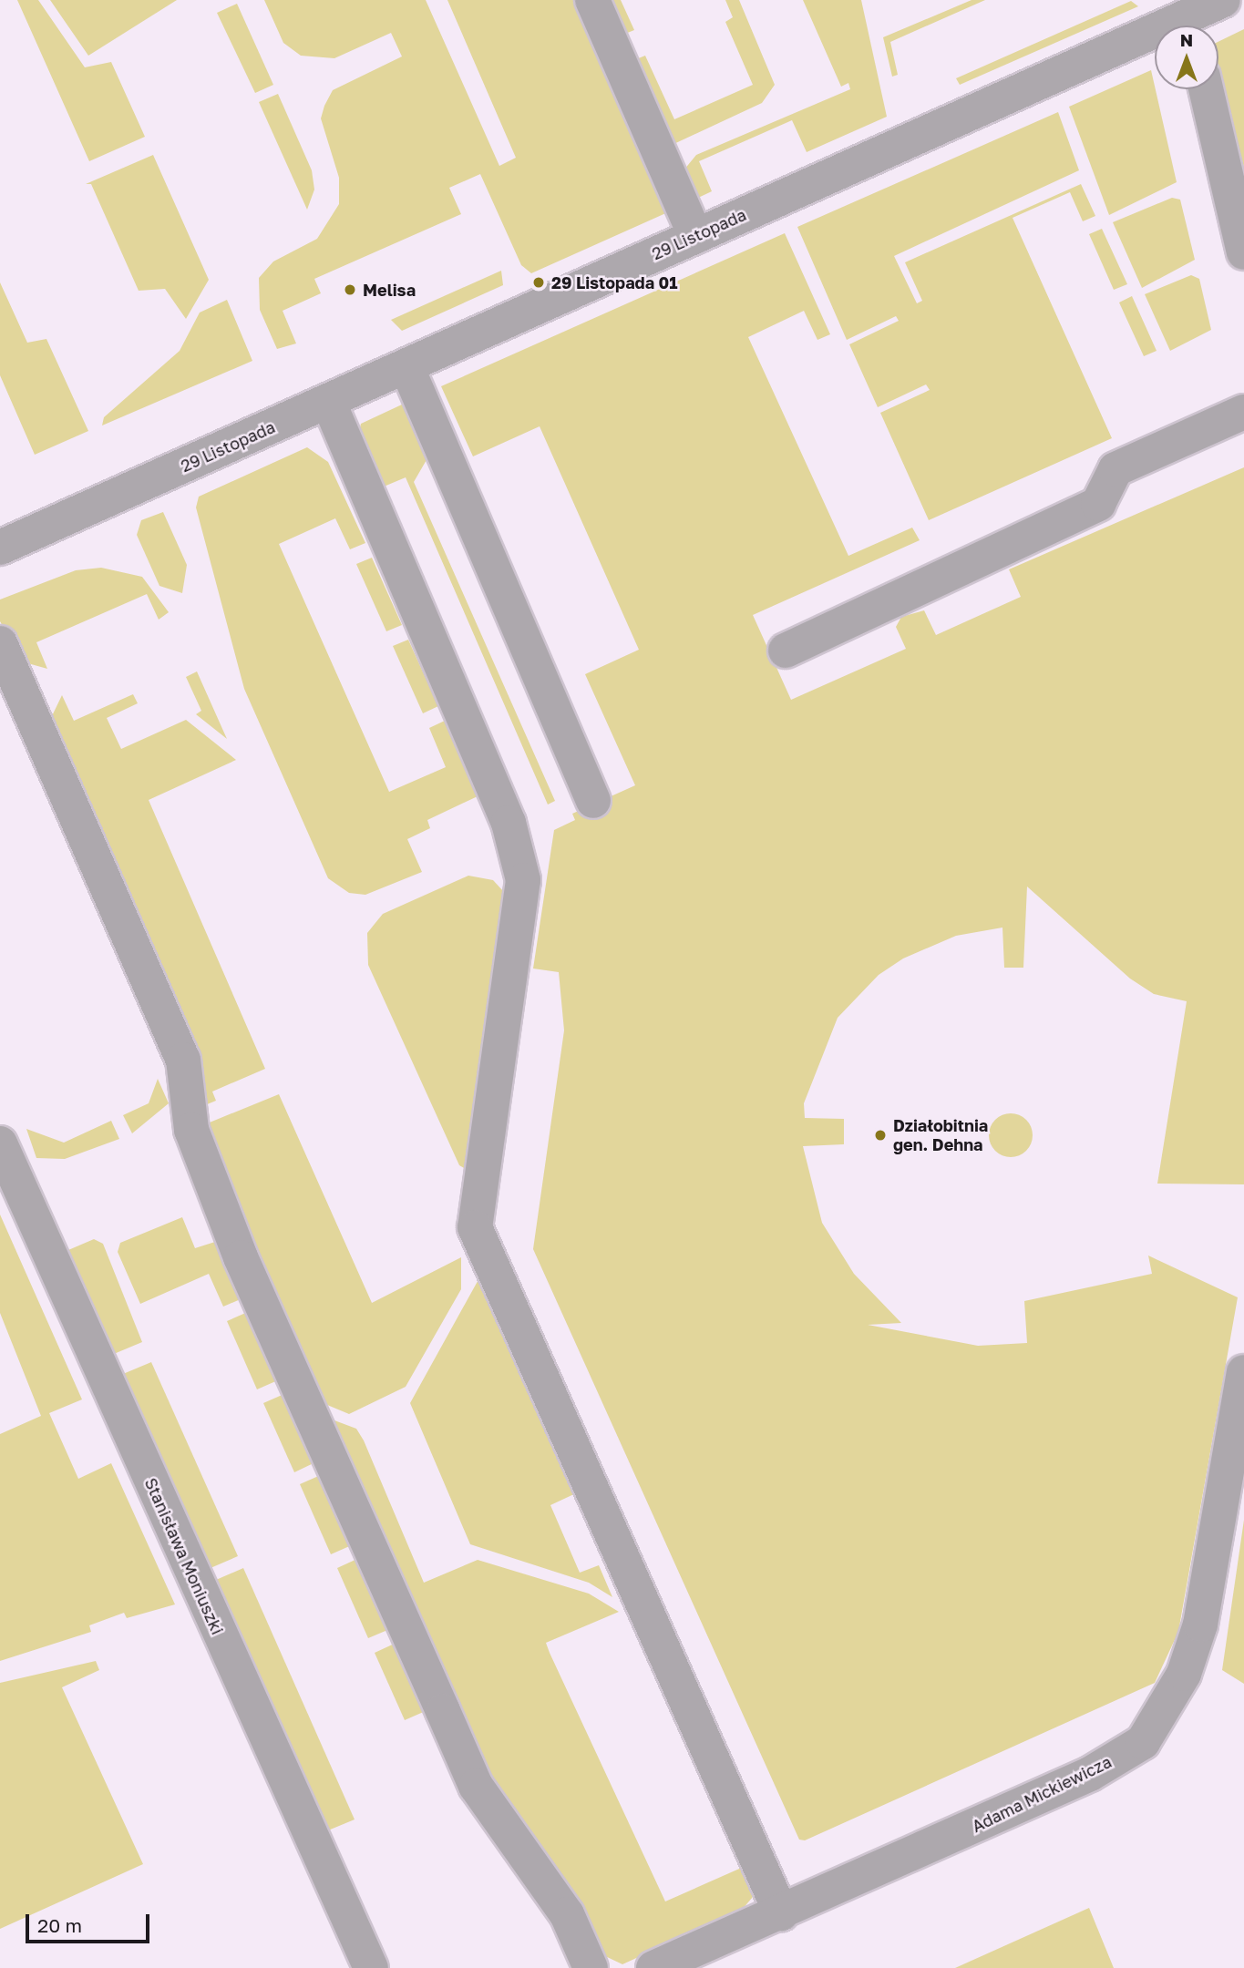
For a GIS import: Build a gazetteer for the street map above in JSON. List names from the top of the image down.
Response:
{
  "streets": {
    "street": ["29 Listopada", "Stanisława Moniuszki", "Adama Mickiewicza"]
  },
  "places": ["29 Listopada 01", "Melisa", "Działobitnia gen. Dehna"],
  "scale_bar": "20 m",
  "north": "top"
}
